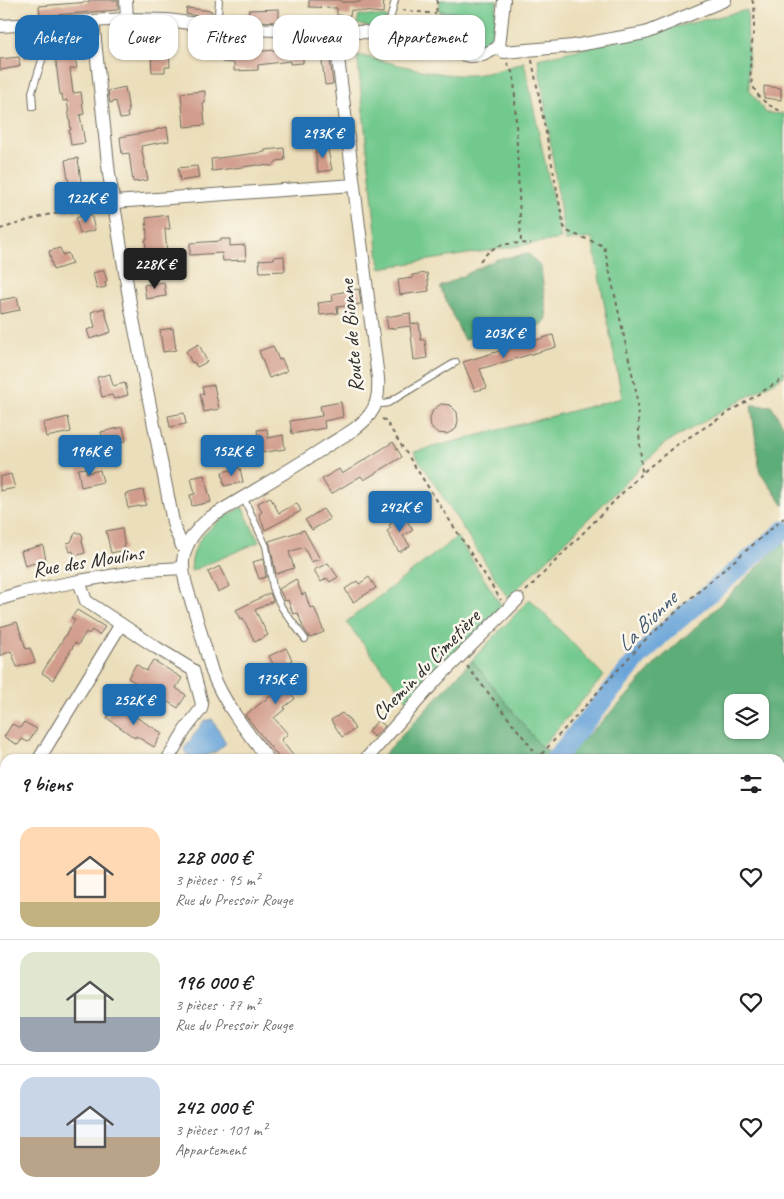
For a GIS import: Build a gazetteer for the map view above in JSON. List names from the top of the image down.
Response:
{
  "streets": {
    "street": ["Route de Bionne", "Rue des Moulins", "Chemin du Cimetière"]
  },
  "crossings": [
    ["Route de Bionne", "Rue des Moulins"]
  ],
  "water": ["La Bionne"],
  "page": {
    "chip": [
      "Acheter",
      "Louer",
      "Filtres",
      "Nouveau",
      "Appartement"
    ],
    "price": [
      "293K €",
      "122K €",
      "228K €",
      "203K €",
      "196K €",
      "152K €",
      "242K €",
      "175K €",
      "252K €"
    ],
    "heading": "9 biens",
    "list": [
      {
        "name": "228 000 €",
        "note": "3 pièces · 95 m² · Rue du Pressoir Rouge"
      },
      {
        "name": "196 000 €",
        "note": "3 pièces · 77 m² · Rue du Pressoir Rouge"
      },
      {
        "name": "242 000 €",
        "note": "3 pièces · 101 m² · Appartement"
      }
    ]
  }
}
